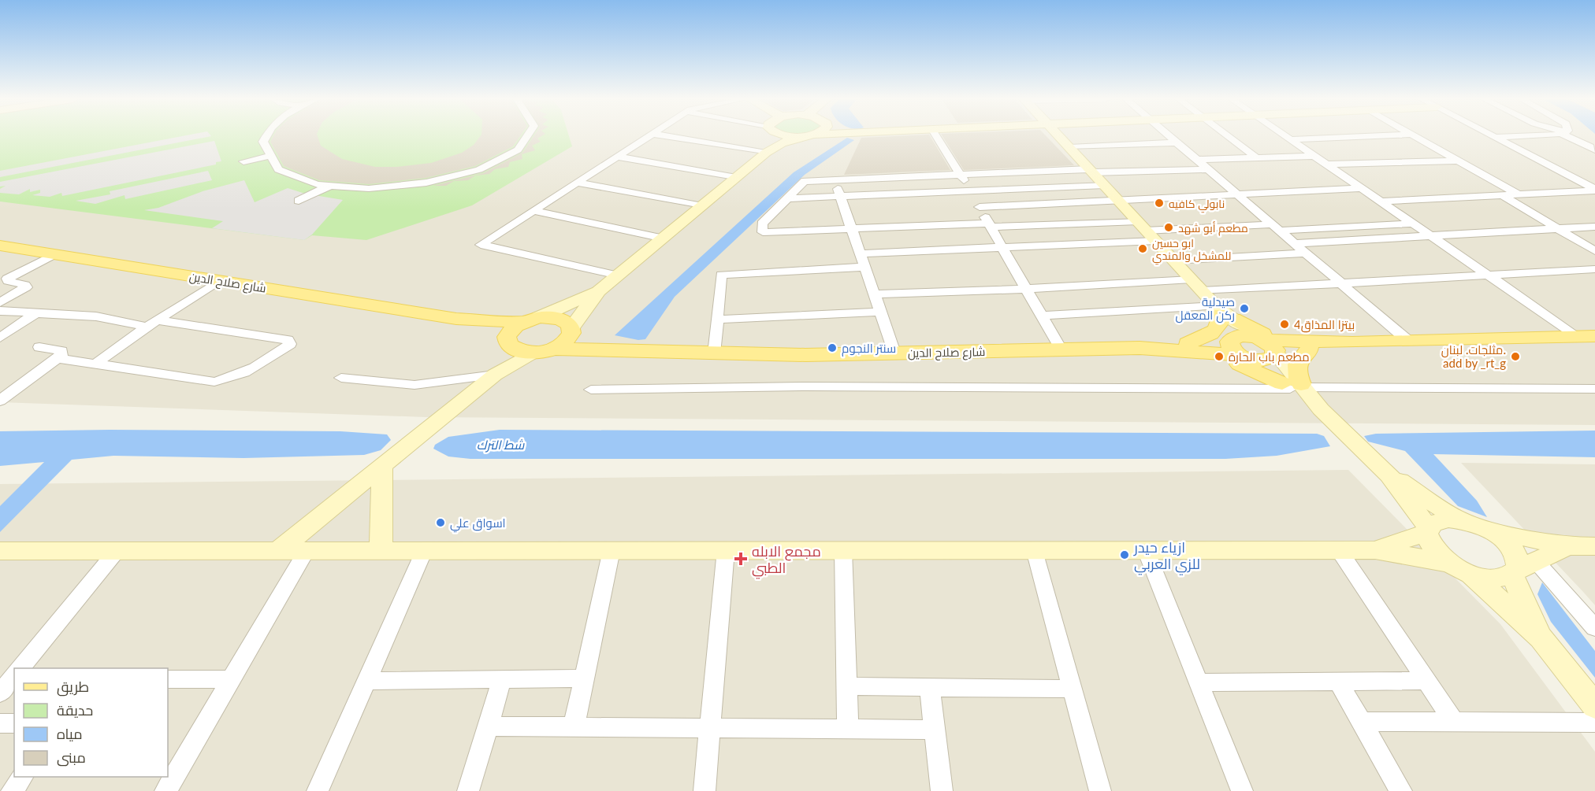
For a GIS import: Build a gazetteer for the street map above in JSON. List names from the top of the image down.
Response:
{
  "streets": {
    "main road": ["شارع صلاح الدين"]
  },
  "water": ["شط الترك"],
  "places": {
    "other": [
      "نابولي كافيه",
      "مطعم أبو شهد",
      "ابو حسين للمشخل والمندي",
      "صيدلية ركن المعقل",
      "بيتزا المذاق4",
      "سنتر النجوم",
      "مطعم باب الحارة",
      "مثلجات. لبنان. add by _rt_g",
      "اسواق علي",
      "ازياء حيدر للزي العربي"
    ],
    "health": ["مجمع الابله الطبي"]
  },
  "legend": [
    "طريق",
    "حديقة",
    "مياه",
    "مبنى"
  ]
}
